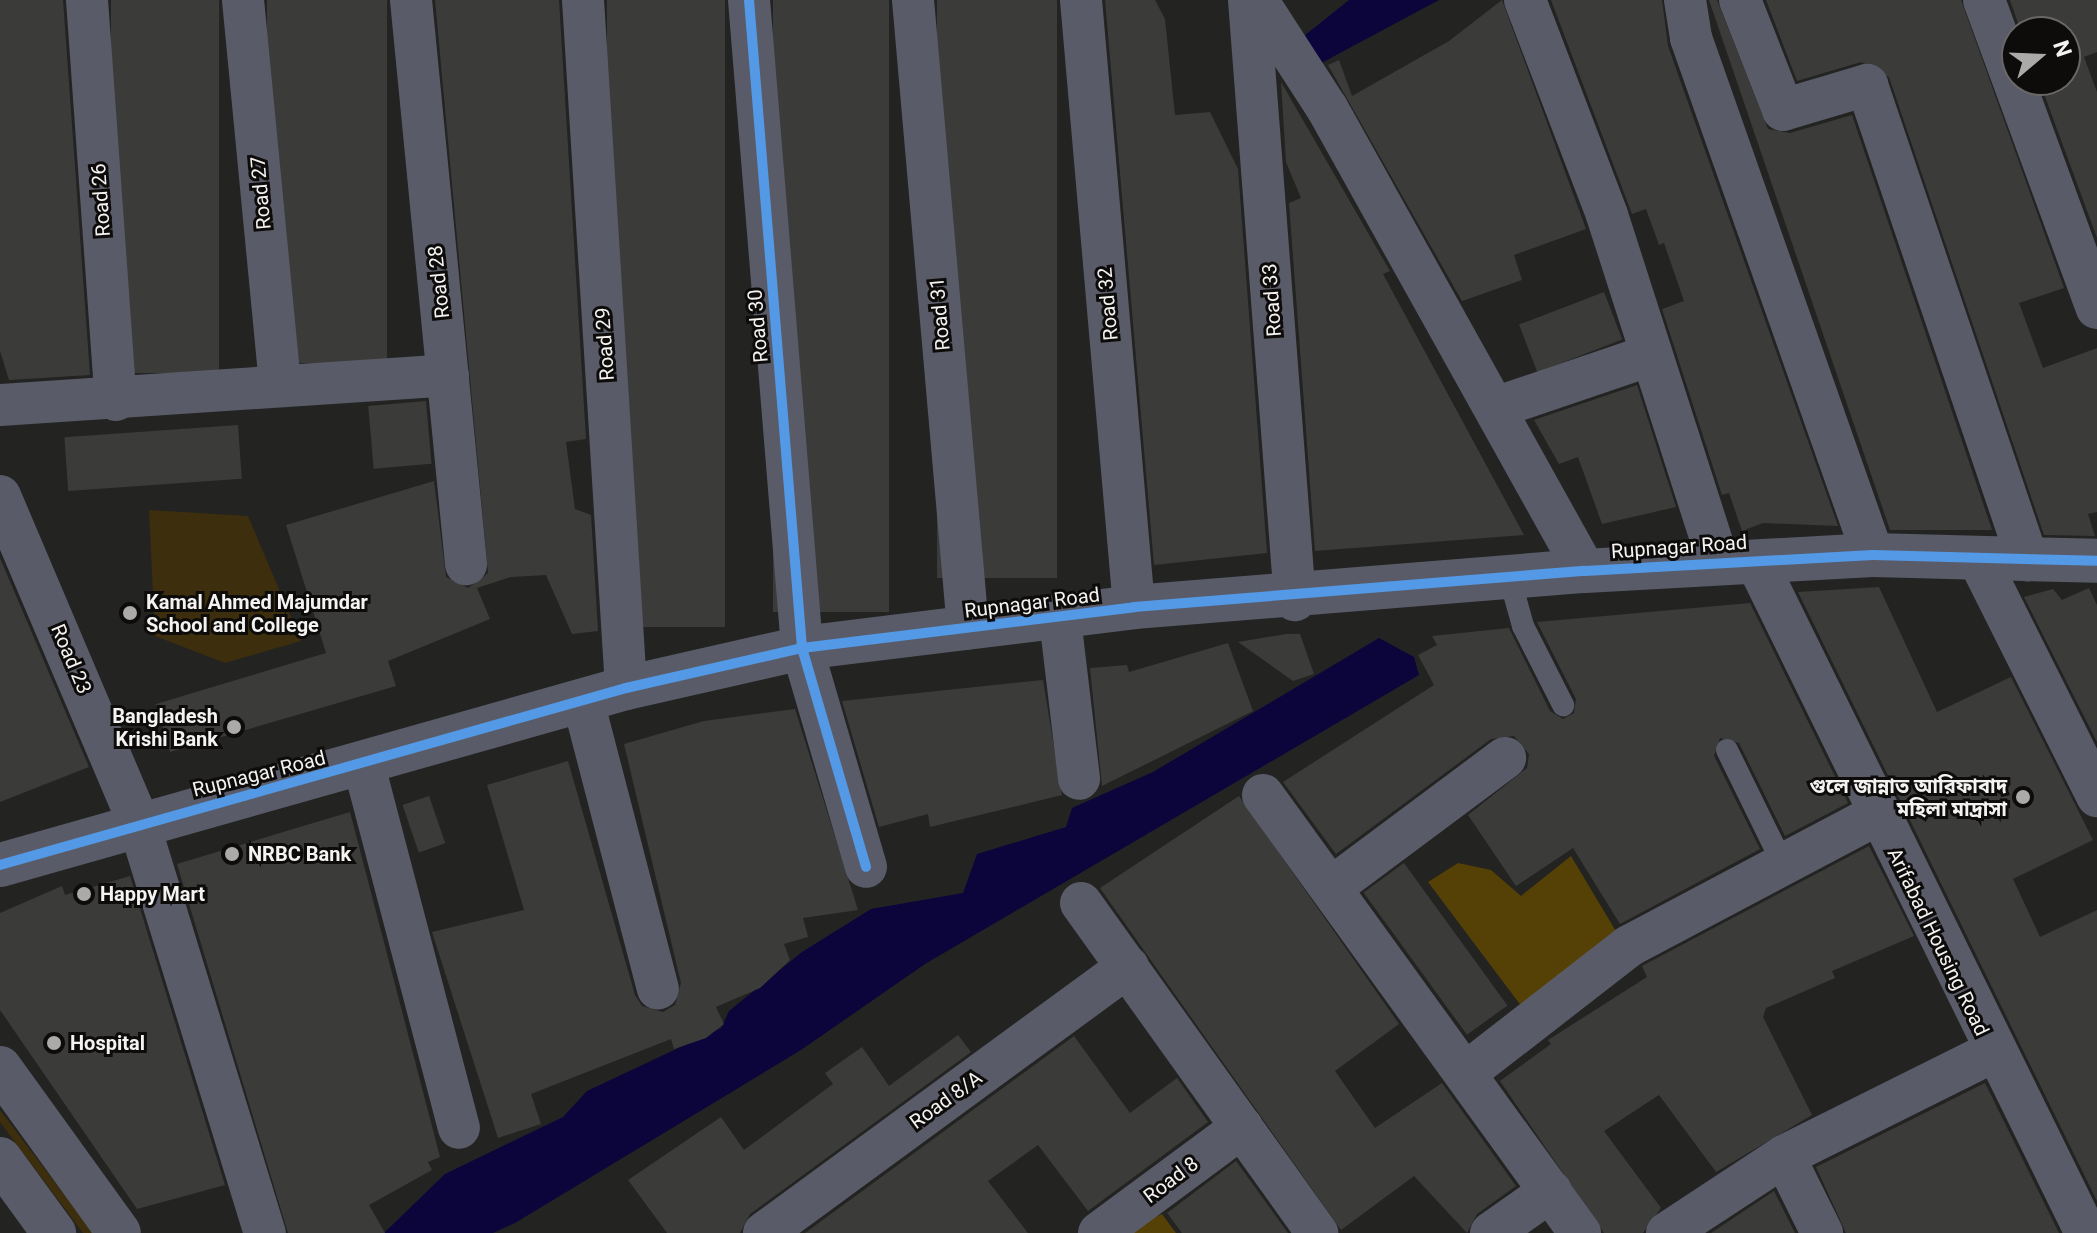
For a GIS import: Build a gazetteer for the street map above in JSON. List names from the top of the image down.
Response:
{
  "streets": {
    "street": [
      "Road 27",
      "Road 26",
      "Road 28",
      "Road 33",
      "Road 32",
      "Road 31",
      "Road 30",
      "Road 29",
      "Rupnagar Road",
      "Road 23",
      "Arifabad Housing Road",
      "Road 8/A",
      "Road 8"
    ]
  },
  "crossings": [
    ["Road 33", "Rupnagar Road"],
    ["Road 32", "Rupnagar Road"],
    ["Road 31", "Rupnagar Road"],
    ["Road 30", "Rupnagar Road"],
    ["Road 29", "Rupnagar Road"],
    ["Rupnagar Road", "Road 23"],
    ["Rupnagar Road", "Arifabad Housing Road"]
  ],
  "places": [
    "Kamal Ahmed Majumdar School and College",
    "Bangladesh Krishi Bank",
    "গুলে জান্নাত আরিফাবাদ মহিলা মাদ্রাসা",
    "NRBC Bank",
    "Happy Mart",
    "Hospital"
  ],
  "north": "right"
}
